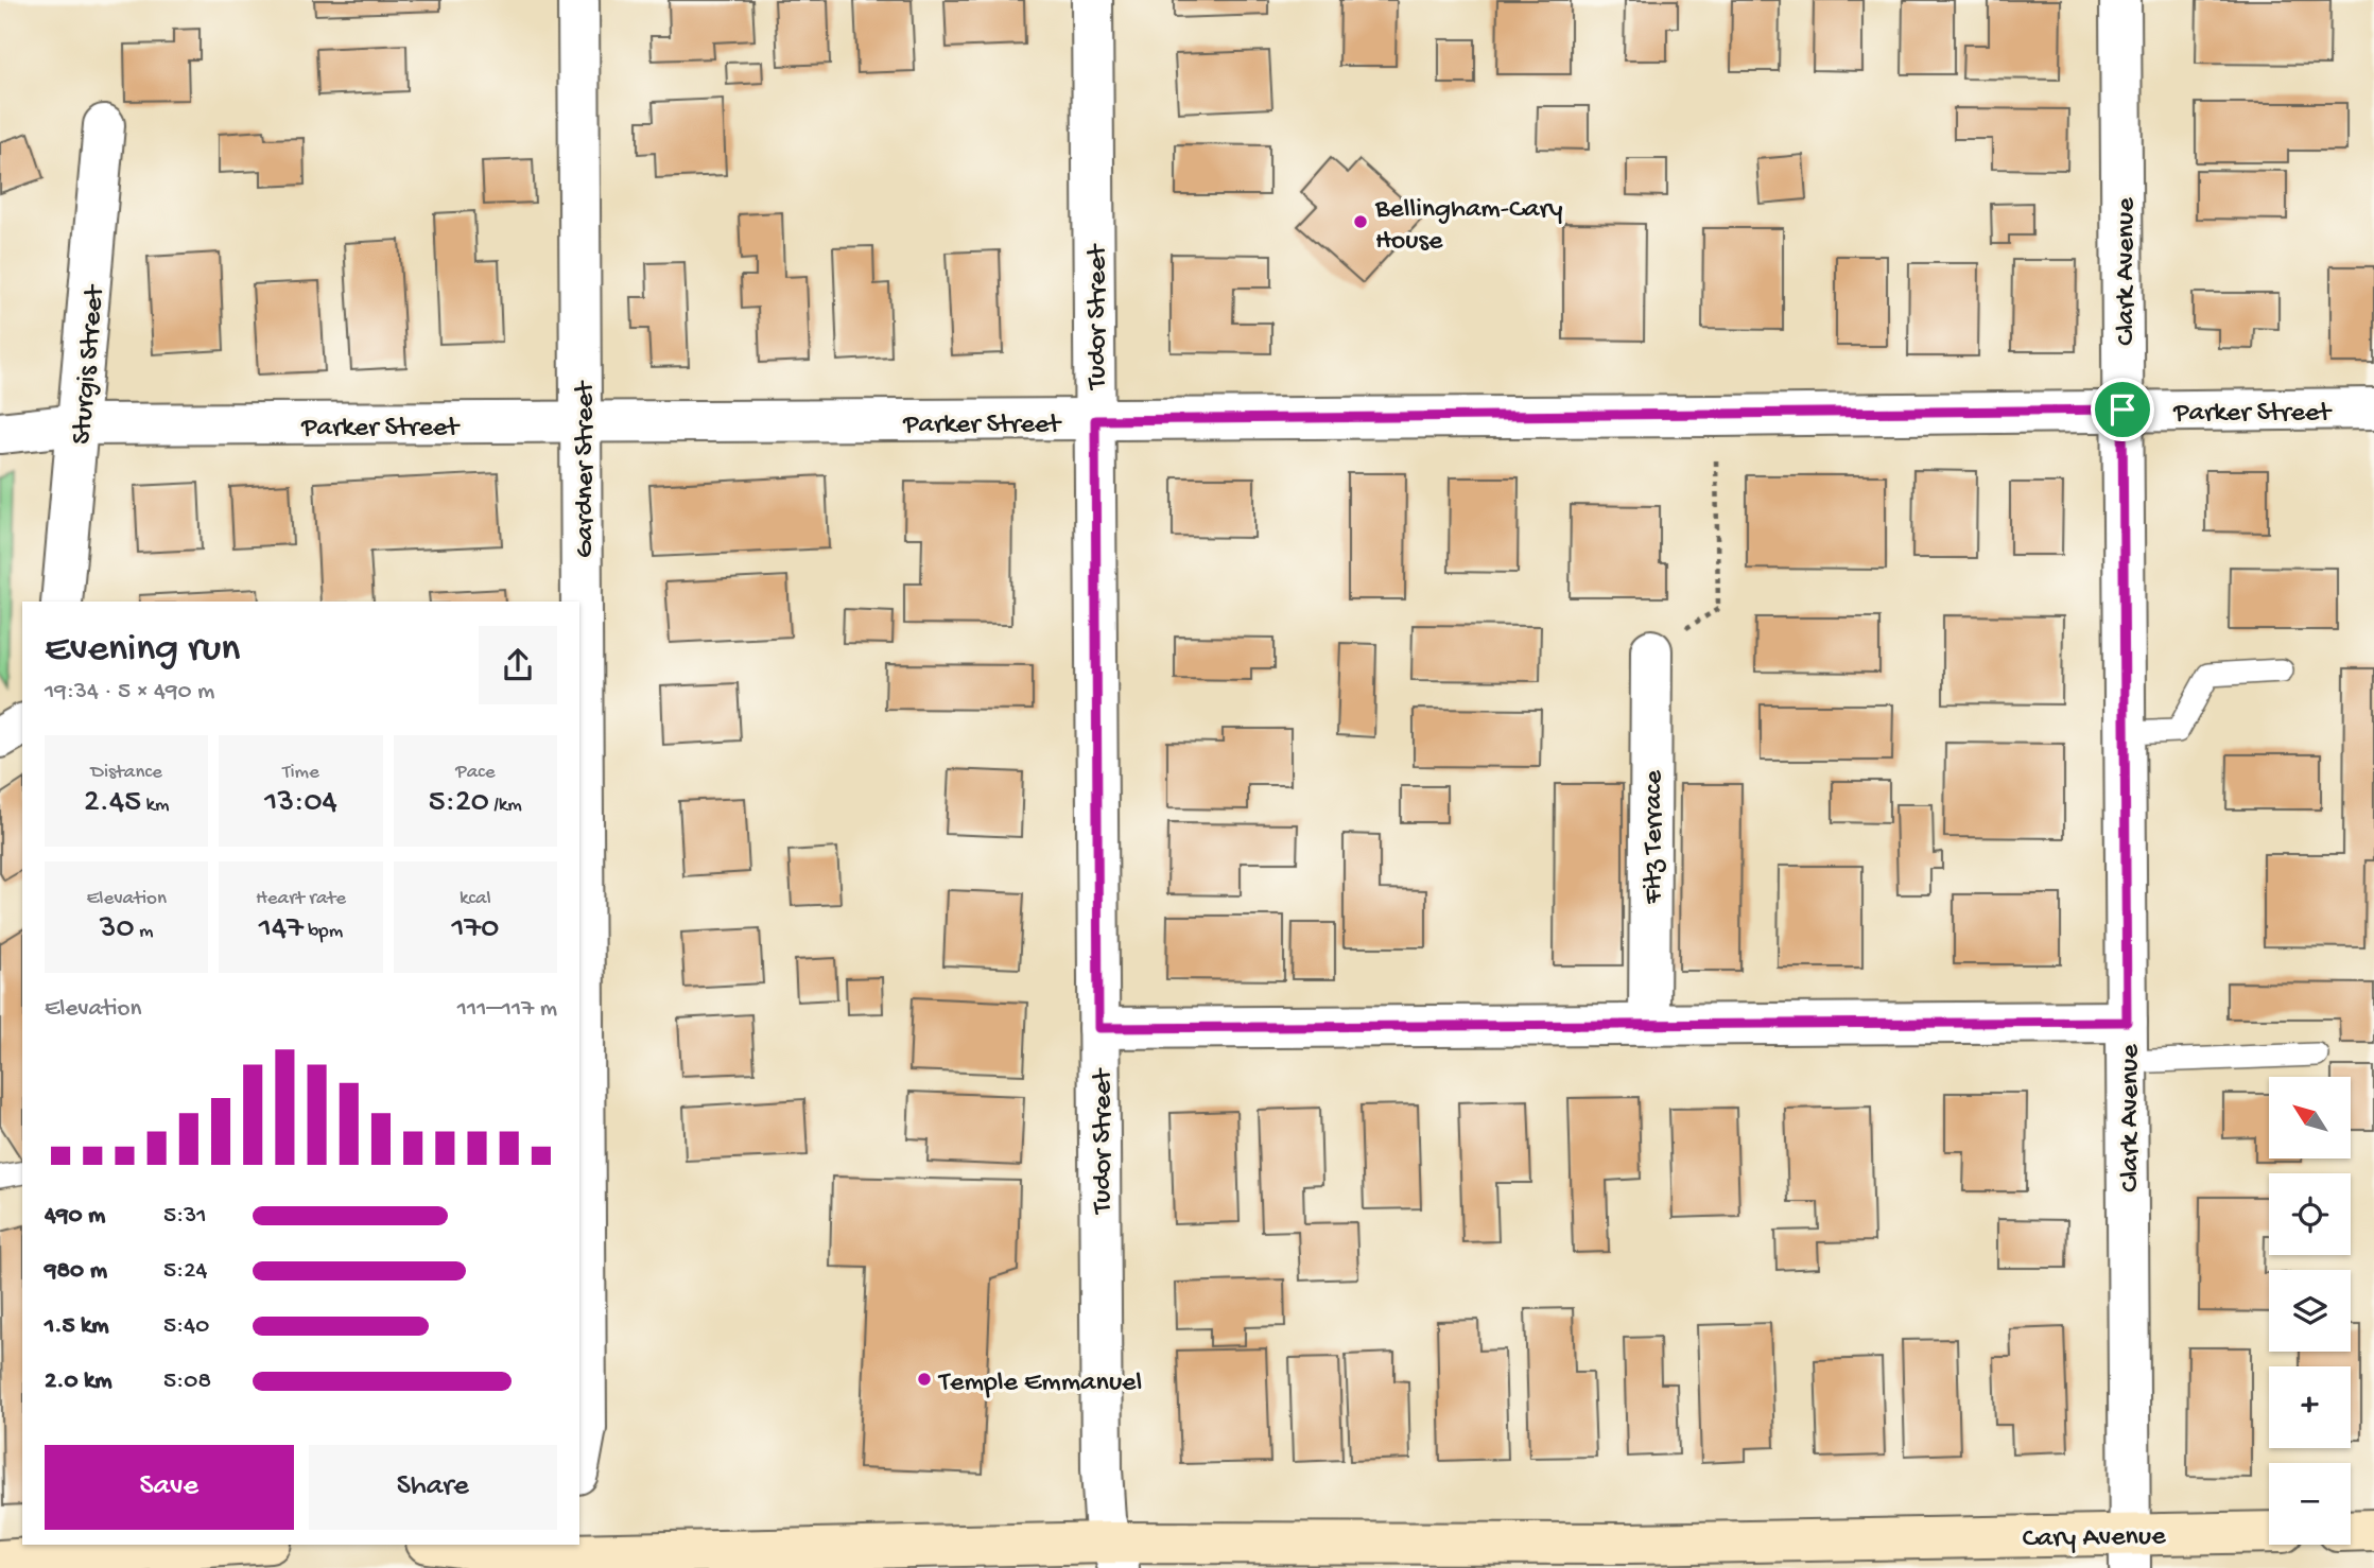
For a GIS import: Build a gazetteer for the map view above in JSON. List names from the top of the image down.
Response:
{
  "streets": {
    "main road": ["Cary Avenue"],
    "street": [
      "Clark Avenue",
      "Tudor Street",
      "Sturgis Street",
      "Parker Street",
      "Gardner Street",
      "Fitz Terrace"
    ]
  },
  "crossings": [
    ["Clark Avenue", "Parker Street"],
    ["Clark Avenue", "Cary Avenue"],
    ["Tudor Street", "Parker Street"],
    ["Tudor Street", "Cary Avenue"],
    ["Sturgis Street", "Parker Street"],
    ["Parker Street", "Gardner Street"]
  ],
  "places": ["Bellingham-Cary House", "Temple Emmanuel"],
  "north": "top left",
  "page": {
    "heading": ["Evening run", "19:34 · 5 × 490 m"],
    "stats": [
      ["Distance", "2.45 km"],
      ["Time", "13:04"],
      ["Pace", "5:20 /km"],
      ["Elevation", "30 m"],
      ["Heart rate", "147 bpm"],
      ["kcal", "170"]
    ],
    "chart": ["Elevation", "111–117 m"],
    "map_buttons": ["+", "−"],
    "list": [
      {
        "name": "490 m",
        "note": "5:31"
      },
      {
        "name": "980 m",
        "note": "5:24"
      },
      {
        "name": "1.5 km",
        "note": "5:40"
      },
      {
        "name": "2.0 km",
        "note": "5:08"
      }
    ],
    "buttons": ["Save", "Share"]
  }
}
